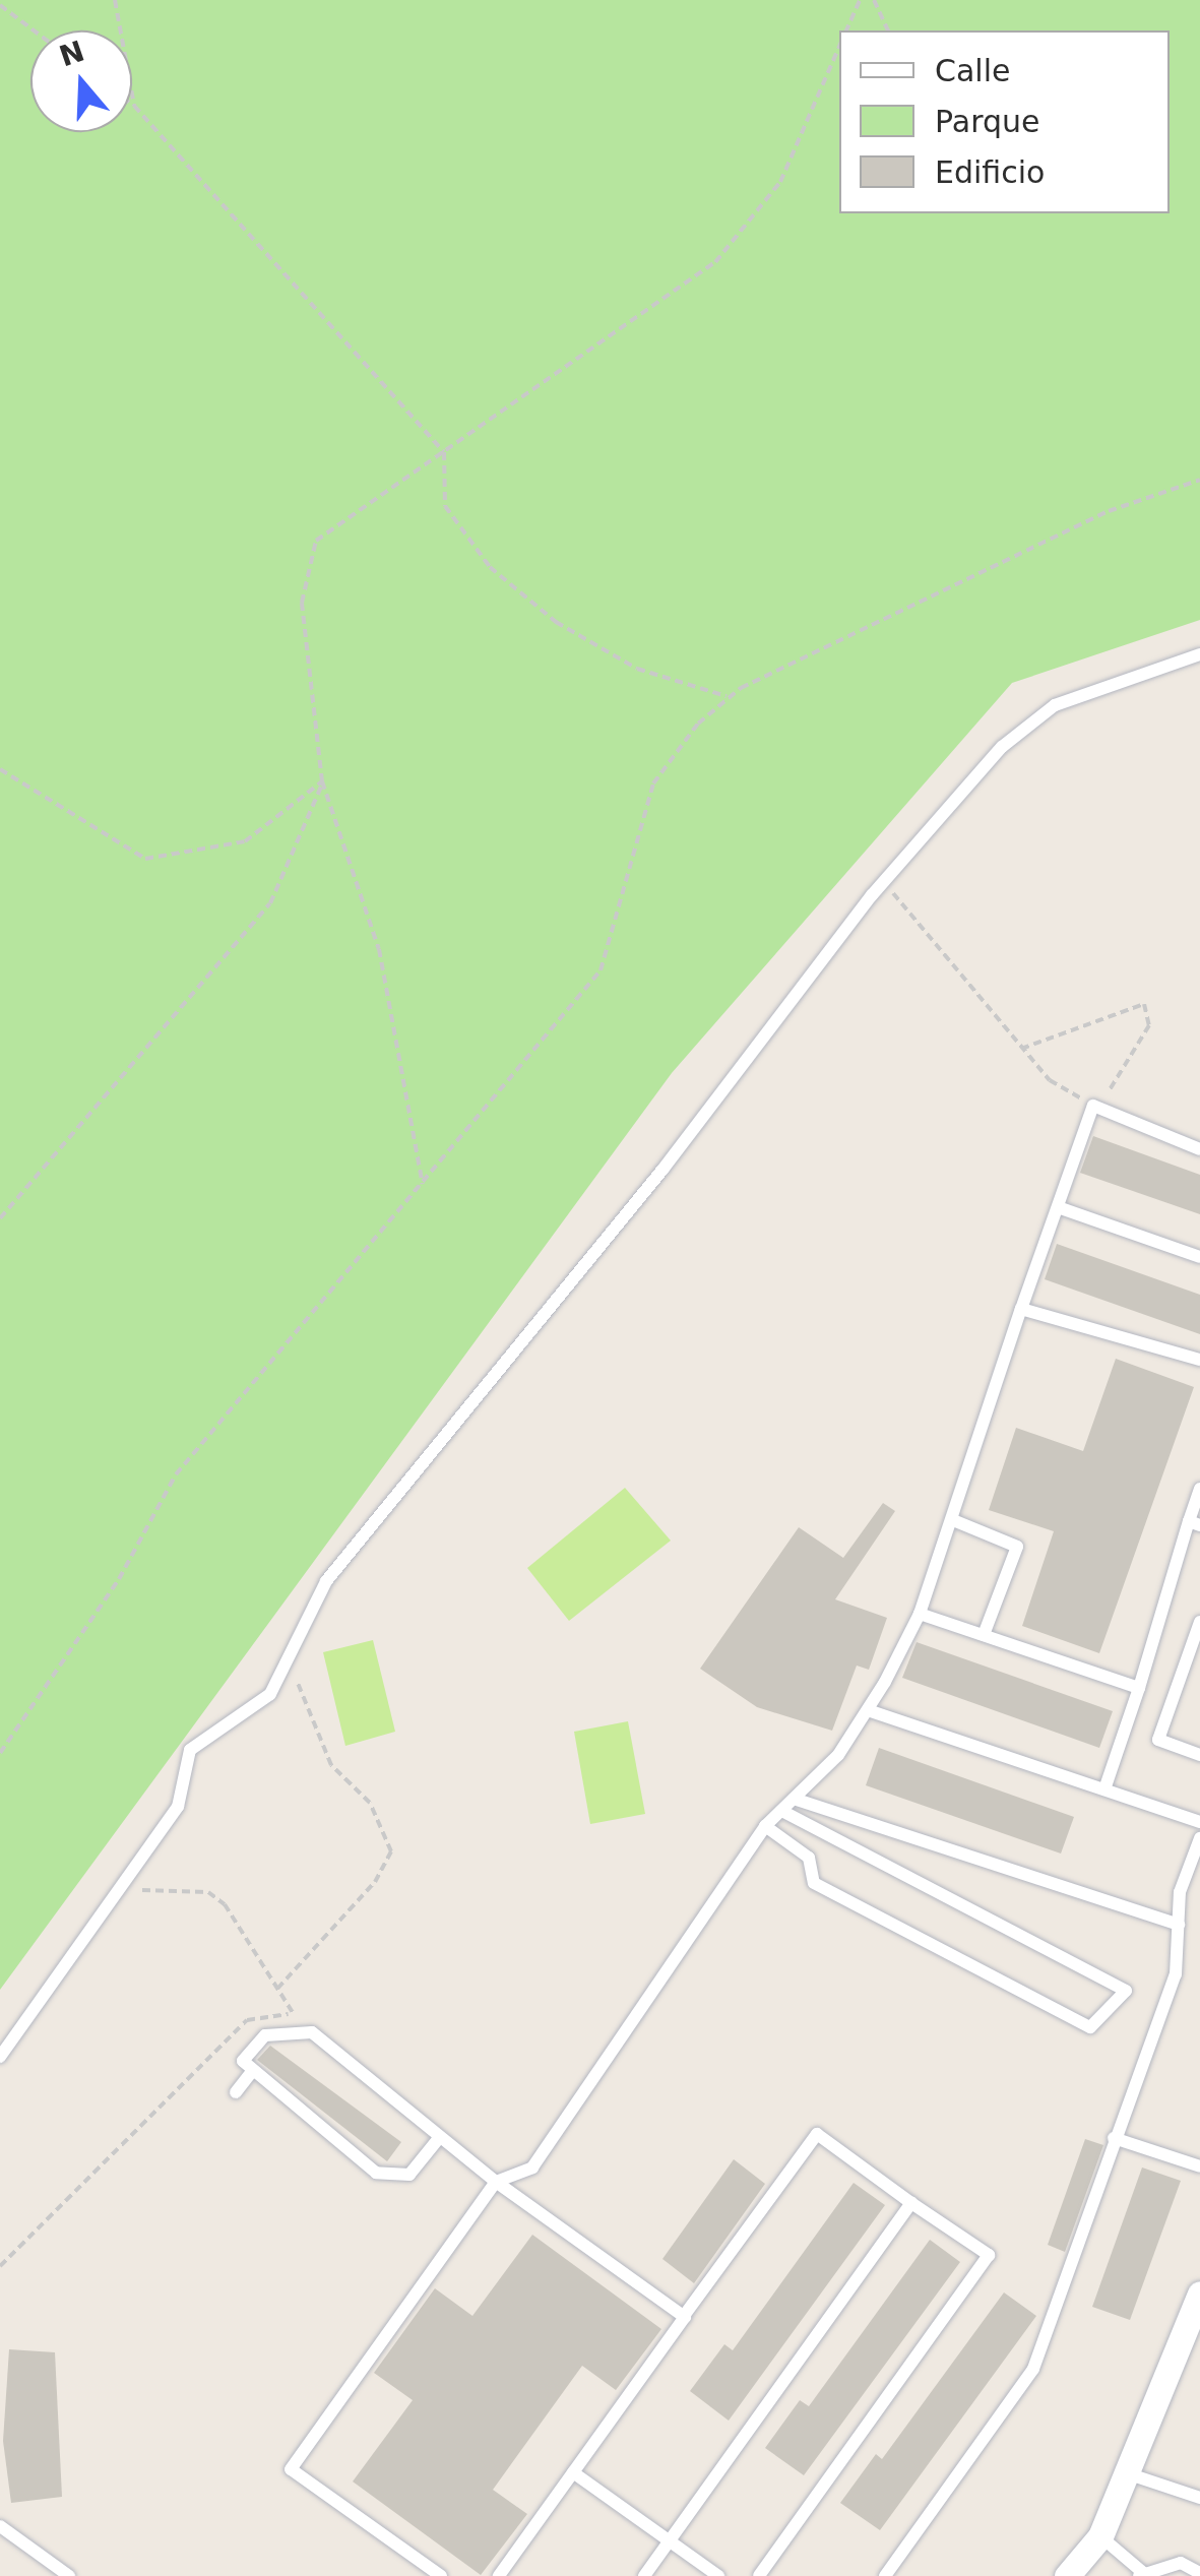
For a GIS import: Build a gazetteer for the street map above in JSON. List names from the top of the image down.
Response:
{
  "legend": ["Calle", "Parque", "Edificio"],
  "north": "top"
}
